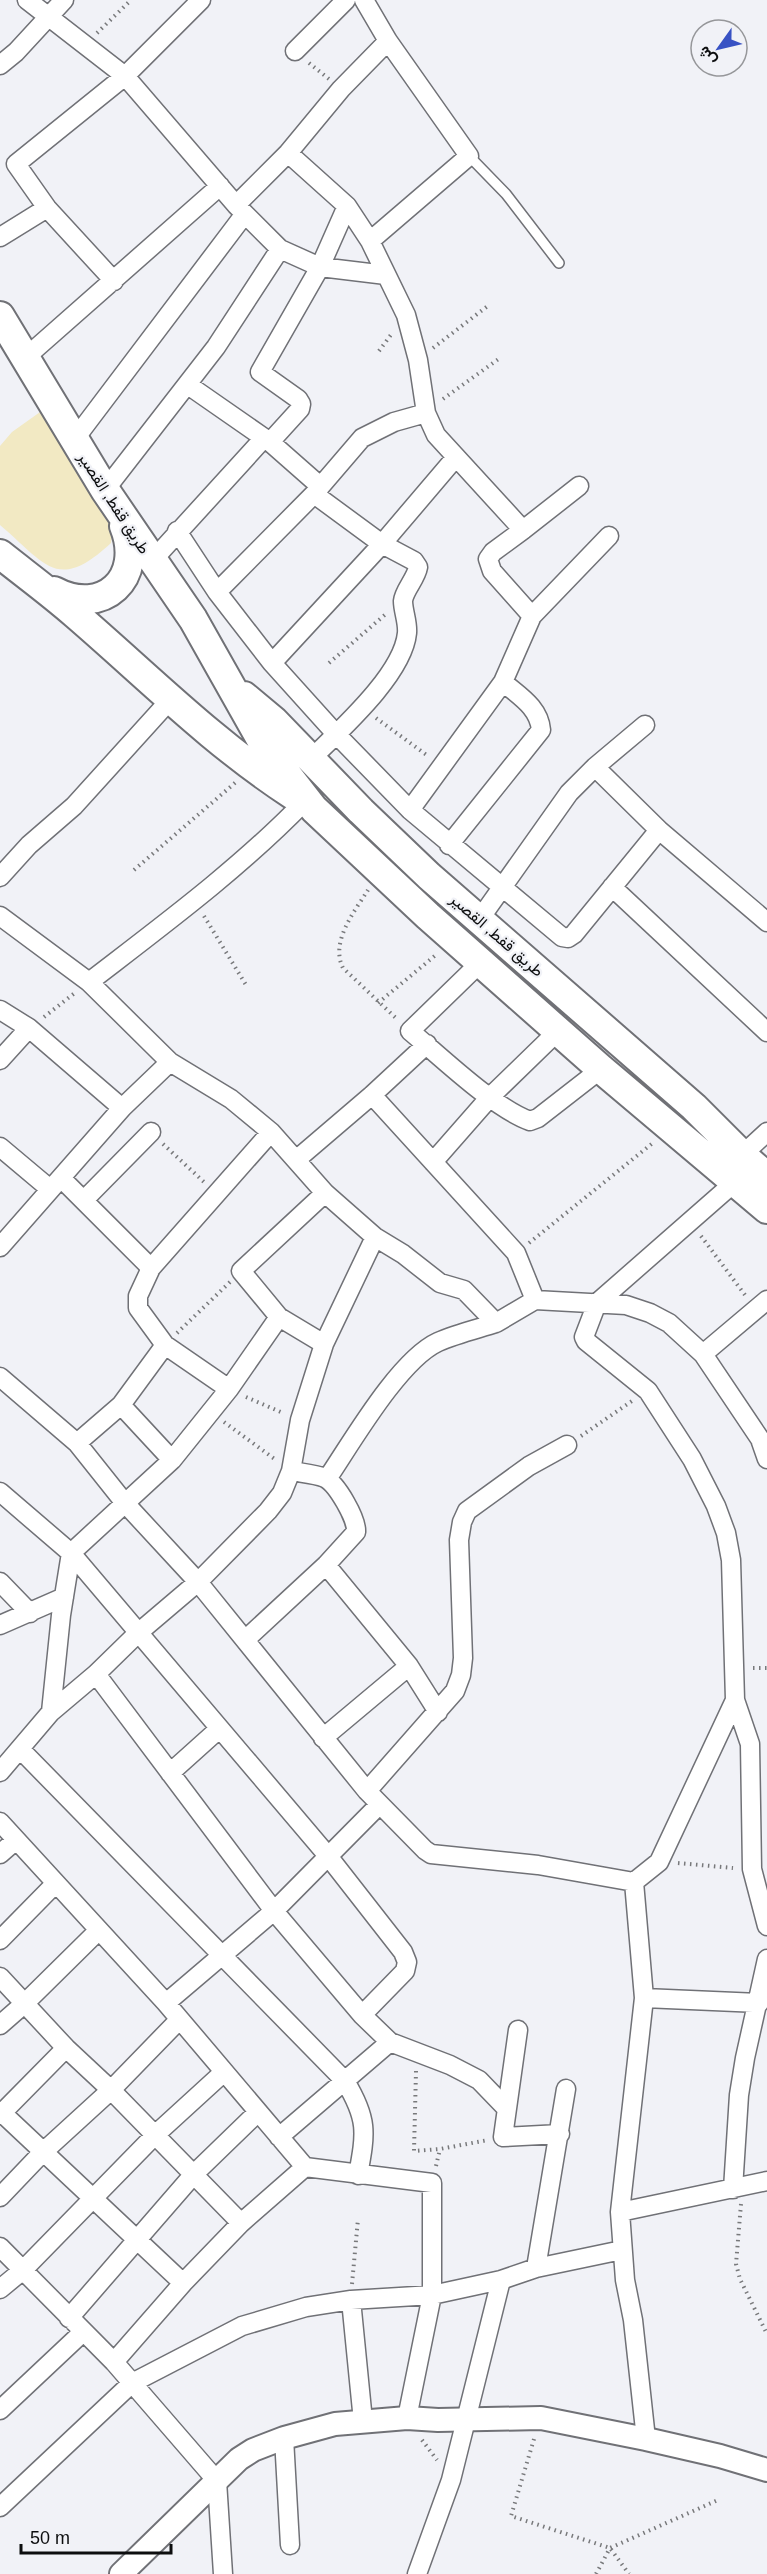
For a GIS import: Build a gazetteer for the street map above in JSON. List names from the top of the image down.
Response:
{
  "streets": {
    "main road": ["طريق قفط, القصير"]
  },
  "scale_bar": "50 m",
  "north": "bottom left"
}
